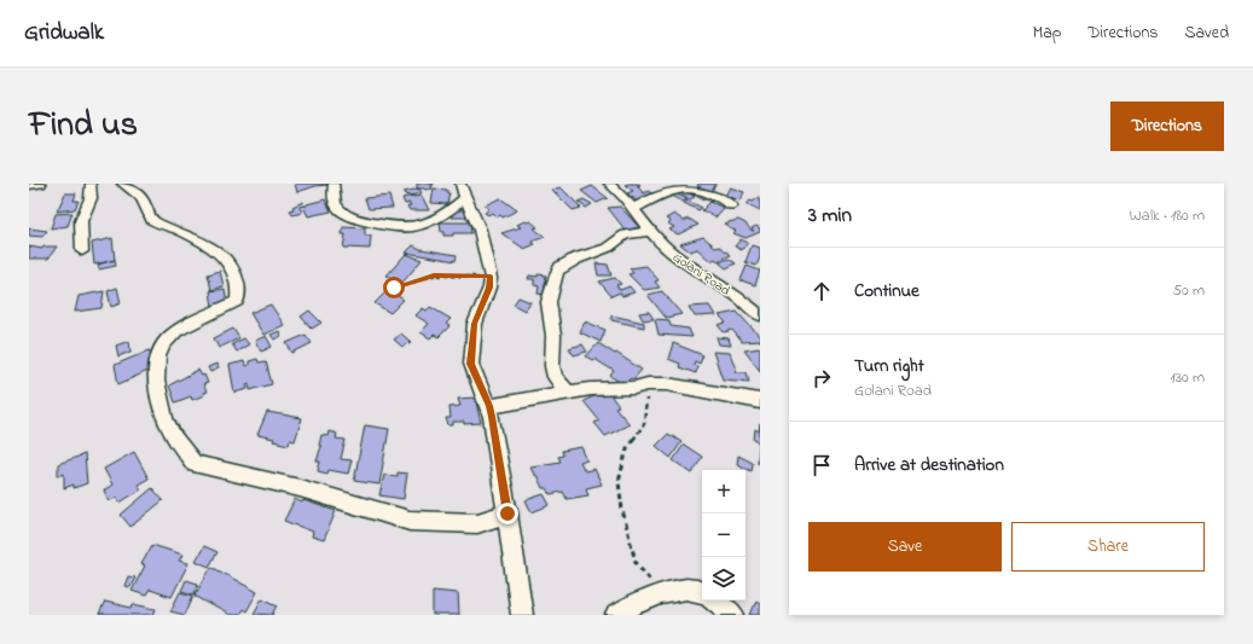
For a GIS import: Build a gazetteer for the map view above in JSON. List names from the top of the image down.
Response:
{
  "streets": {
    "street": ["Golani Road"]
  },
  "page": {
    "header": "Gridwalk",
    "nav": ["Map", "Directions", "Saved"],
    "title": "Find us",
    "buttons": [
      "Directions",
      ["Save", "Share"]
    ],
    "heading": ["3 min", "Walk · 180 m"],
    "list": [
      ["Continue", "50 m"],
      ["Turn right", "Golani Road", "130 m"],
      "Arrive at destination"
    ],
    "map_buttons": ["+", "−"]
  }
}
